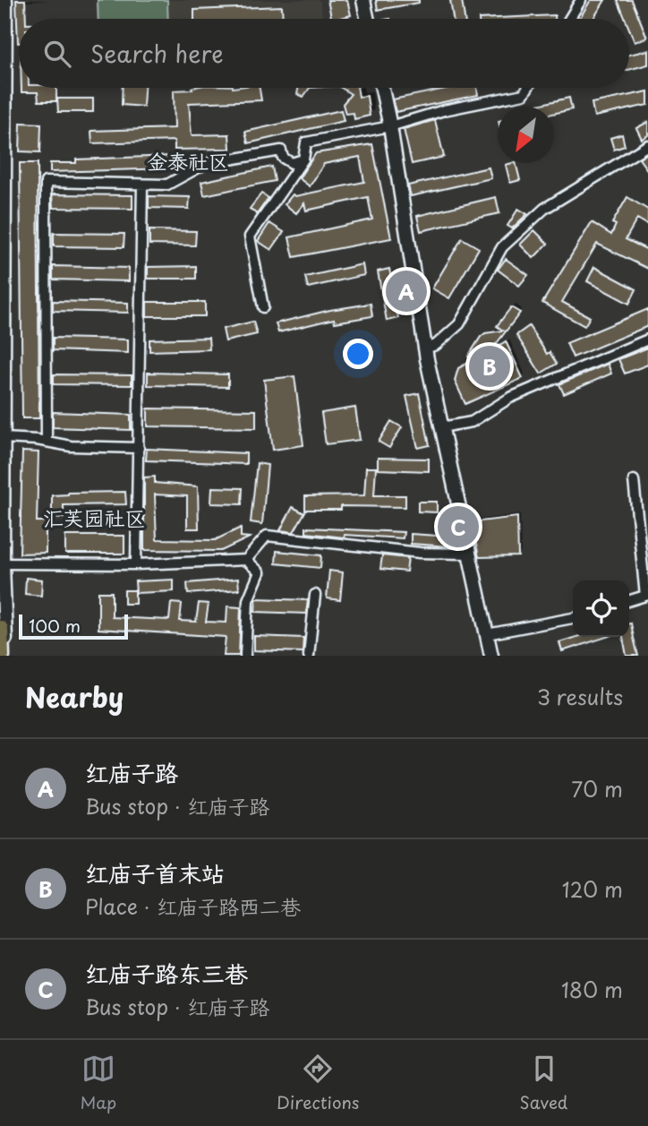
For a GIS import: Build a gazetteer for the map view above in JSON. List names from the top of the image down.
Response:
{
  "districts": ["金泰社区", "汇芙园社区"],
  "scale_bar": "100 m",
  "north": "bottom left",
  "page": {
    "search": "Search here",
    "pins": ["A", "B", "C"],
    "scale": "100 m",
    "heading": ["Nearby", "3 results"],
    "list": [
      {
        "mark": "A",
        "name": "红庙子路",
        "note": "Bus stop · 红庙子路",
        "value": "70 m"
      },
      {
        "mark": "B",
        "name": "红庙子首末站",
        "note": "Place · 红庙子路西二巷",
        "value": "120 m"
      },
      {
        "mark": "C",
        "name": "红庙子路东三巷",
        "note": "Bus stop · 红庙子路",
        "value": "180 m"
      }
    ],
    "nav": ["Map", "Directions", "Saved"]
  }
}
